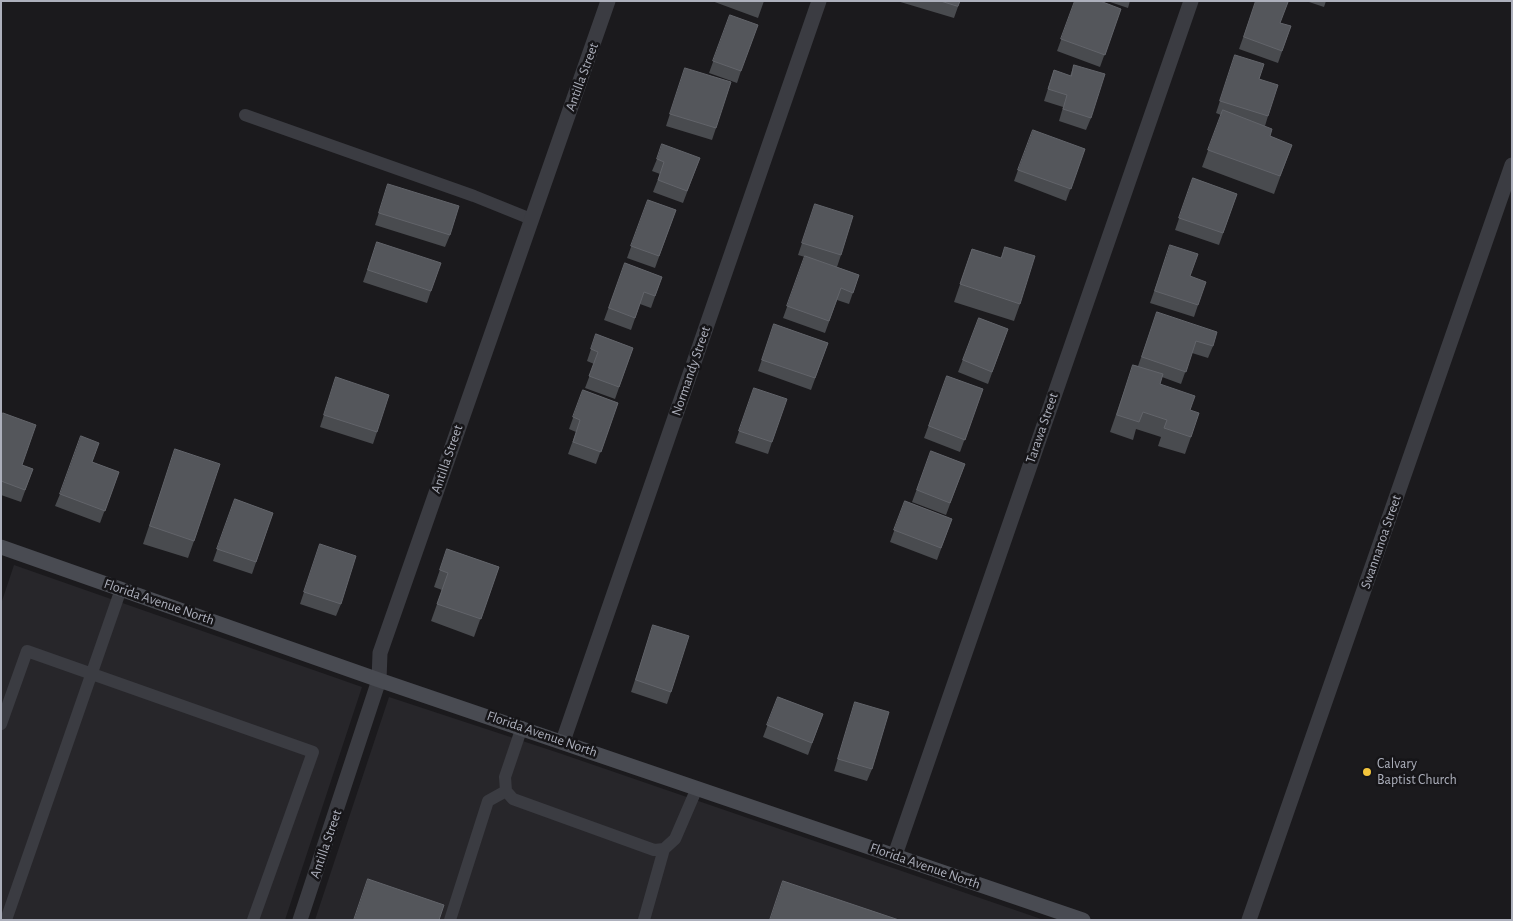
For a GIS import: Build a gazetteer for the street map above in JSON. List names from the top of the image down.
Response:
{
  "streets": {
    "street": [
      "Antilla Street",
      "Normandy Street",
      "Tarawa Street",
      "Swannanoa Street",
      "Florida Avenue North"
    ]
  },
  "crossings": [
    ["Antilla Street", "Florida Avenue North"],
    ["Normandy Street", "Florida Avenue North"],
    ["Tarawa Street", "Florida Avenue North"]
  ],
  "places": ["Calvary Baptist Church"]
}
